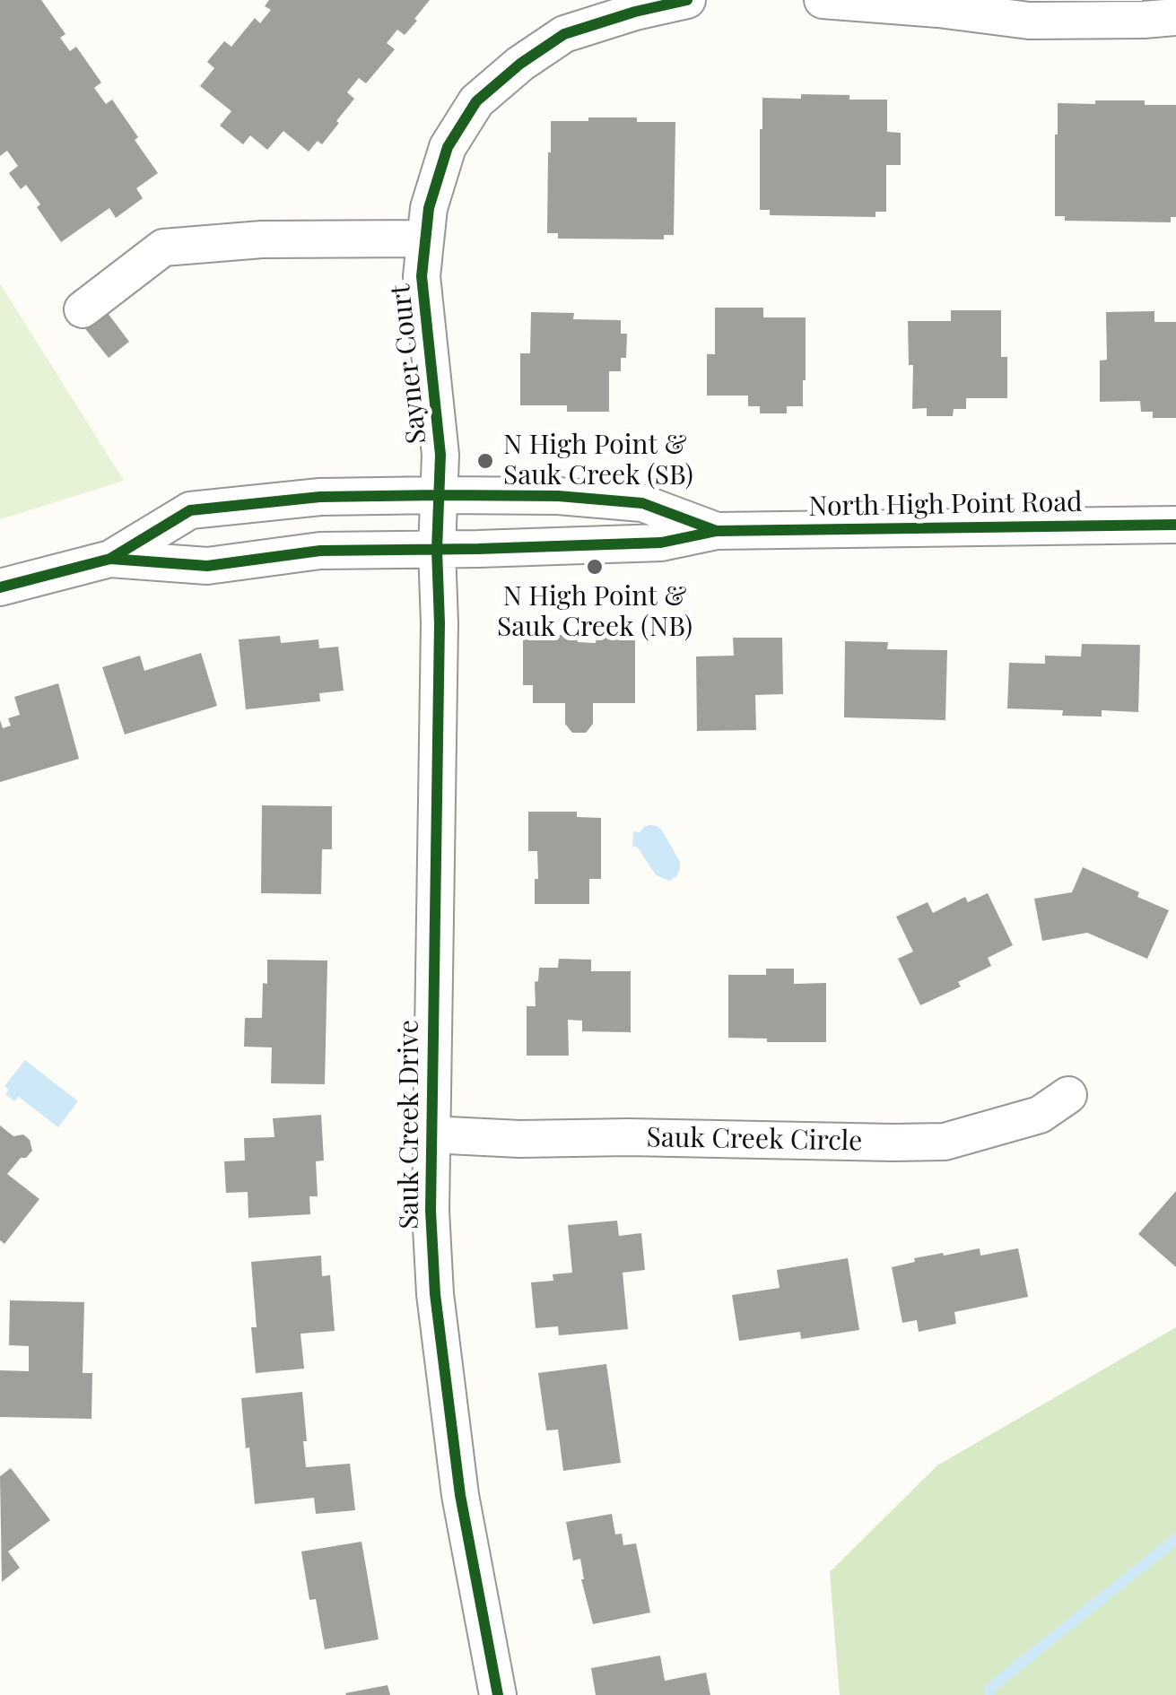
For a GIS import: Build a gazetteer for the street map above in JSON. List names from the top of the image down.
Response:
{
  "streets": {
    "street": [
      "Sayner Court",
      "North High Point Road",
      "Sauk Creek Drive",
      "Sauk Creek Circle"
    ]
  },
  "crossings": [
    ["Sayner Court", "North High Point Road"],
    ["Sayner Court", "Sauk Creek Drive"],
    ["North High Point Road", "Sauk Creek Drive"],
    ["Sauk Creek Drive", "Sauk Creek Circle"]
  ],
  "places": ["N High Point & Sauk Creek (SB)", "N High Point & Sauk Creek (NB)"]
}
